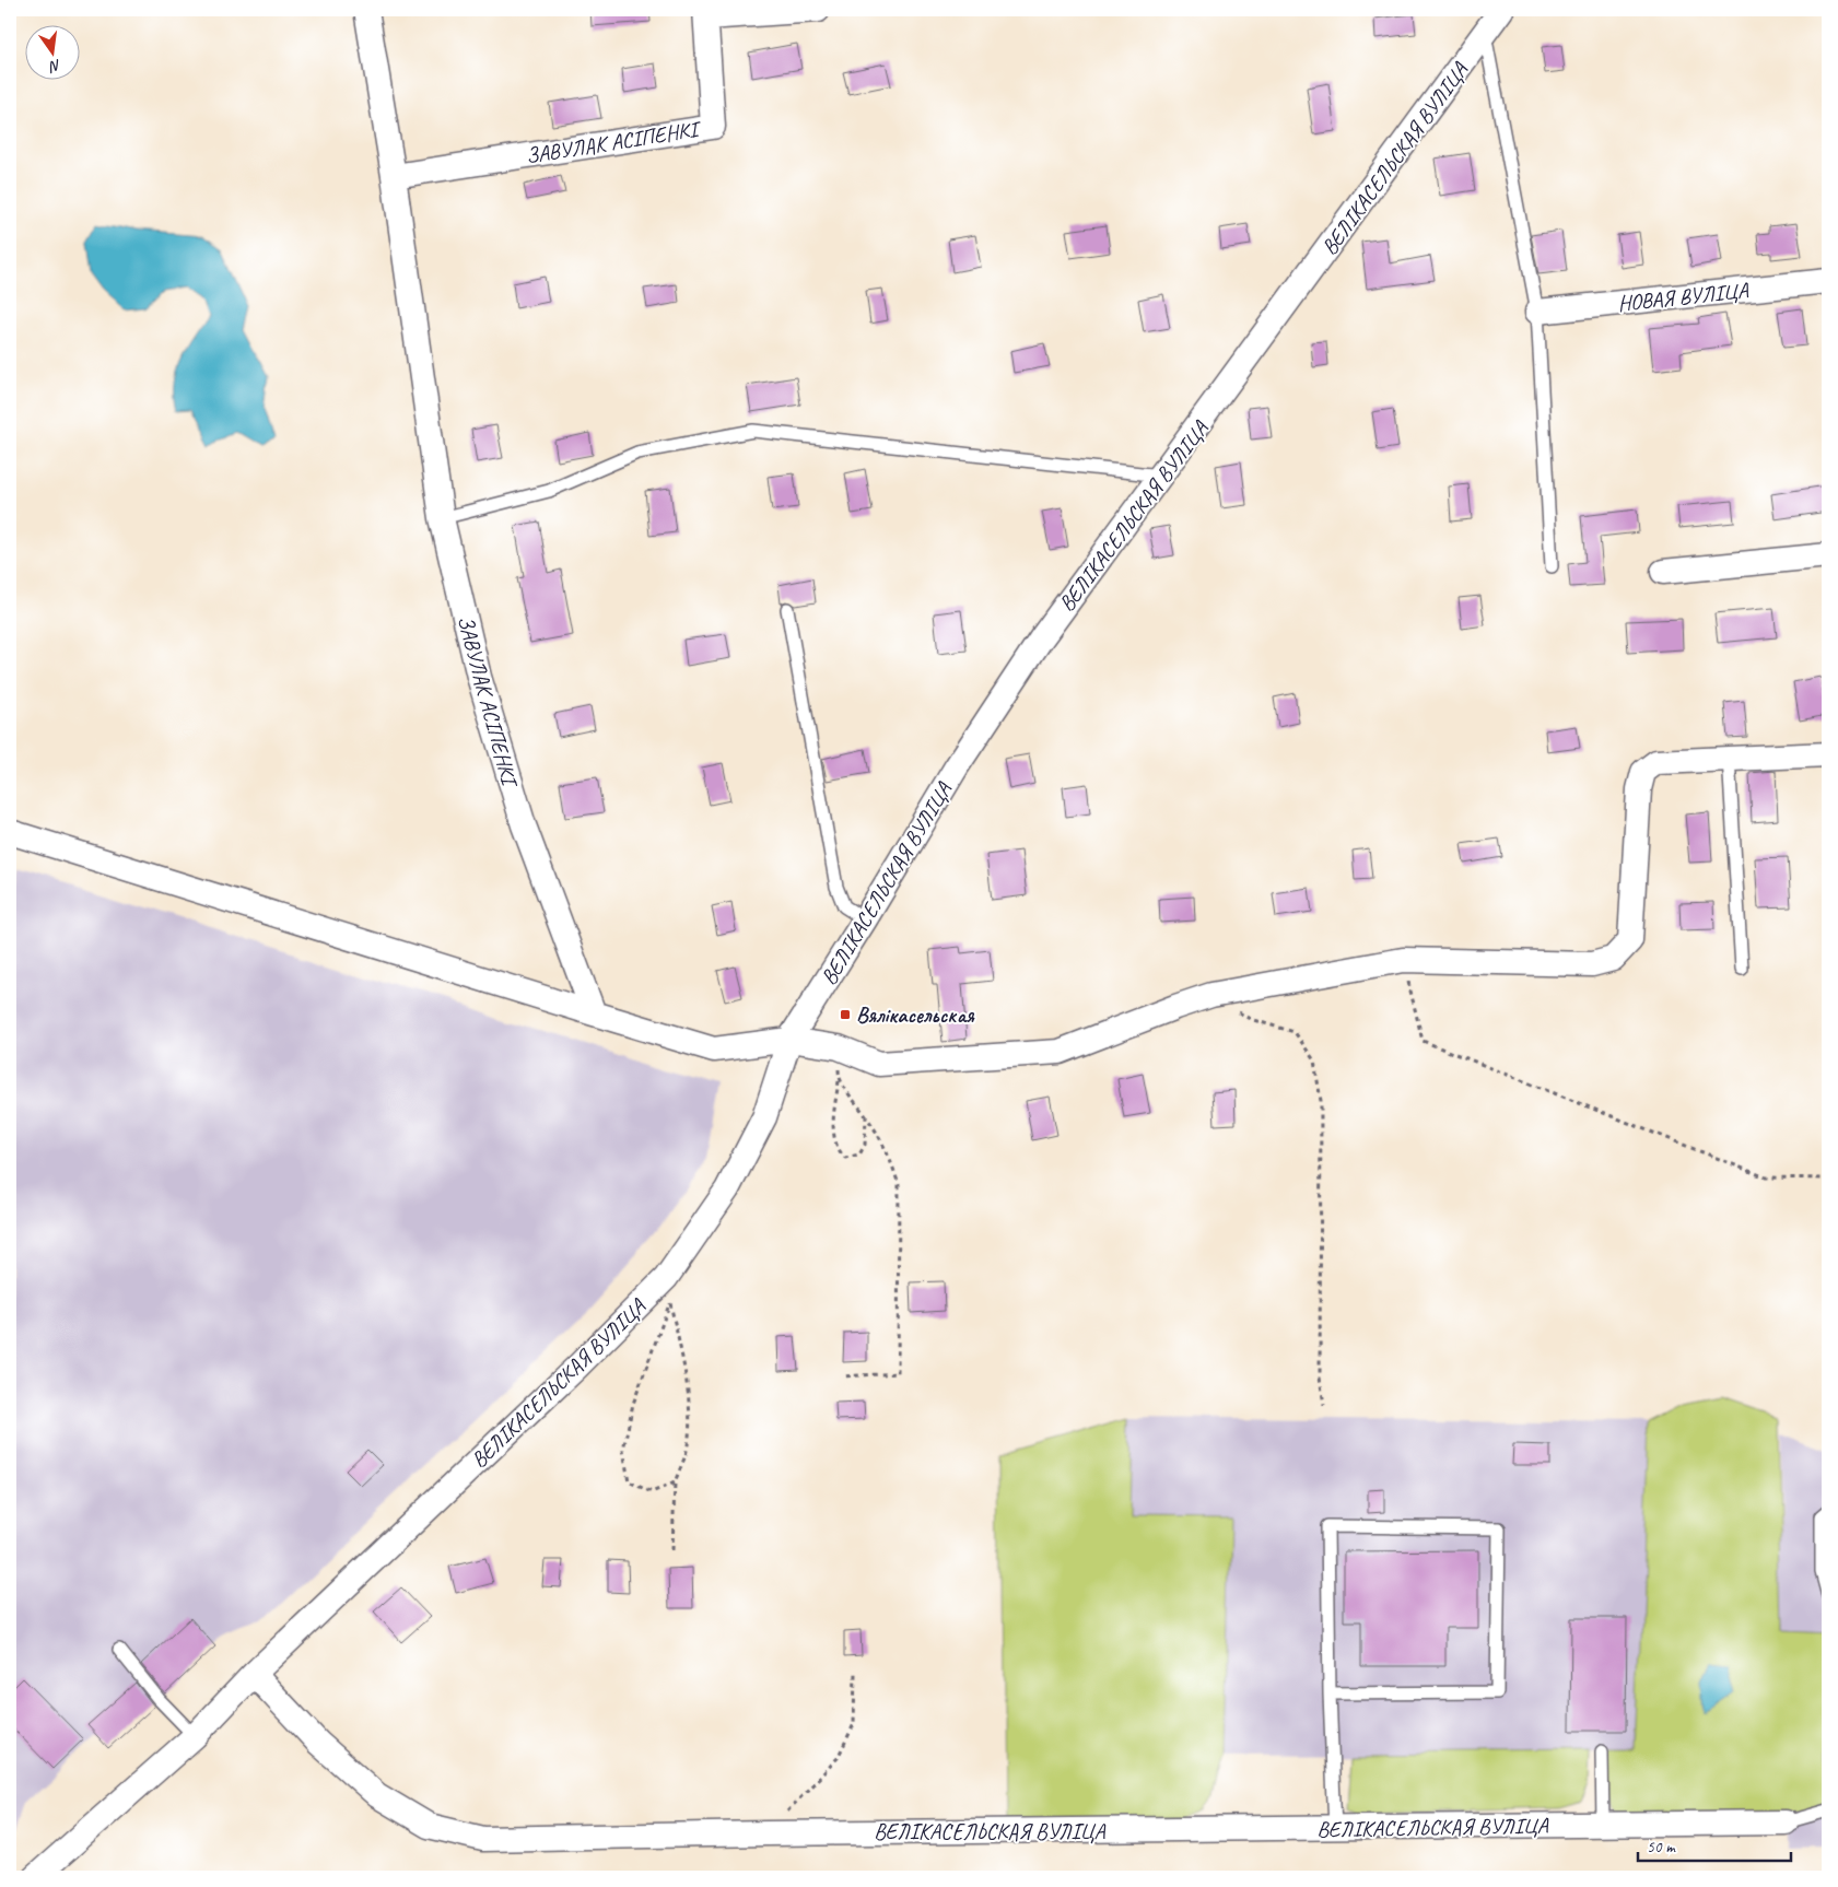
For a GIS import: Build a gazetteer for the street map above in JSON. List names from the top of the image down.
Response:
{
  "streets": {
    "street": ["ЗАВУЛАК АСІПЕНКІ", "ВЕЛІКАСЕЛЬСКАЯ ВУЛІЦА", "НОВАЯ ВУЛІЦА"]
  },
  "places": {
    "transit": ["Вялікасельская"]
  },
  "scale_bar": "50 m",
  "north": "bottom"
}
